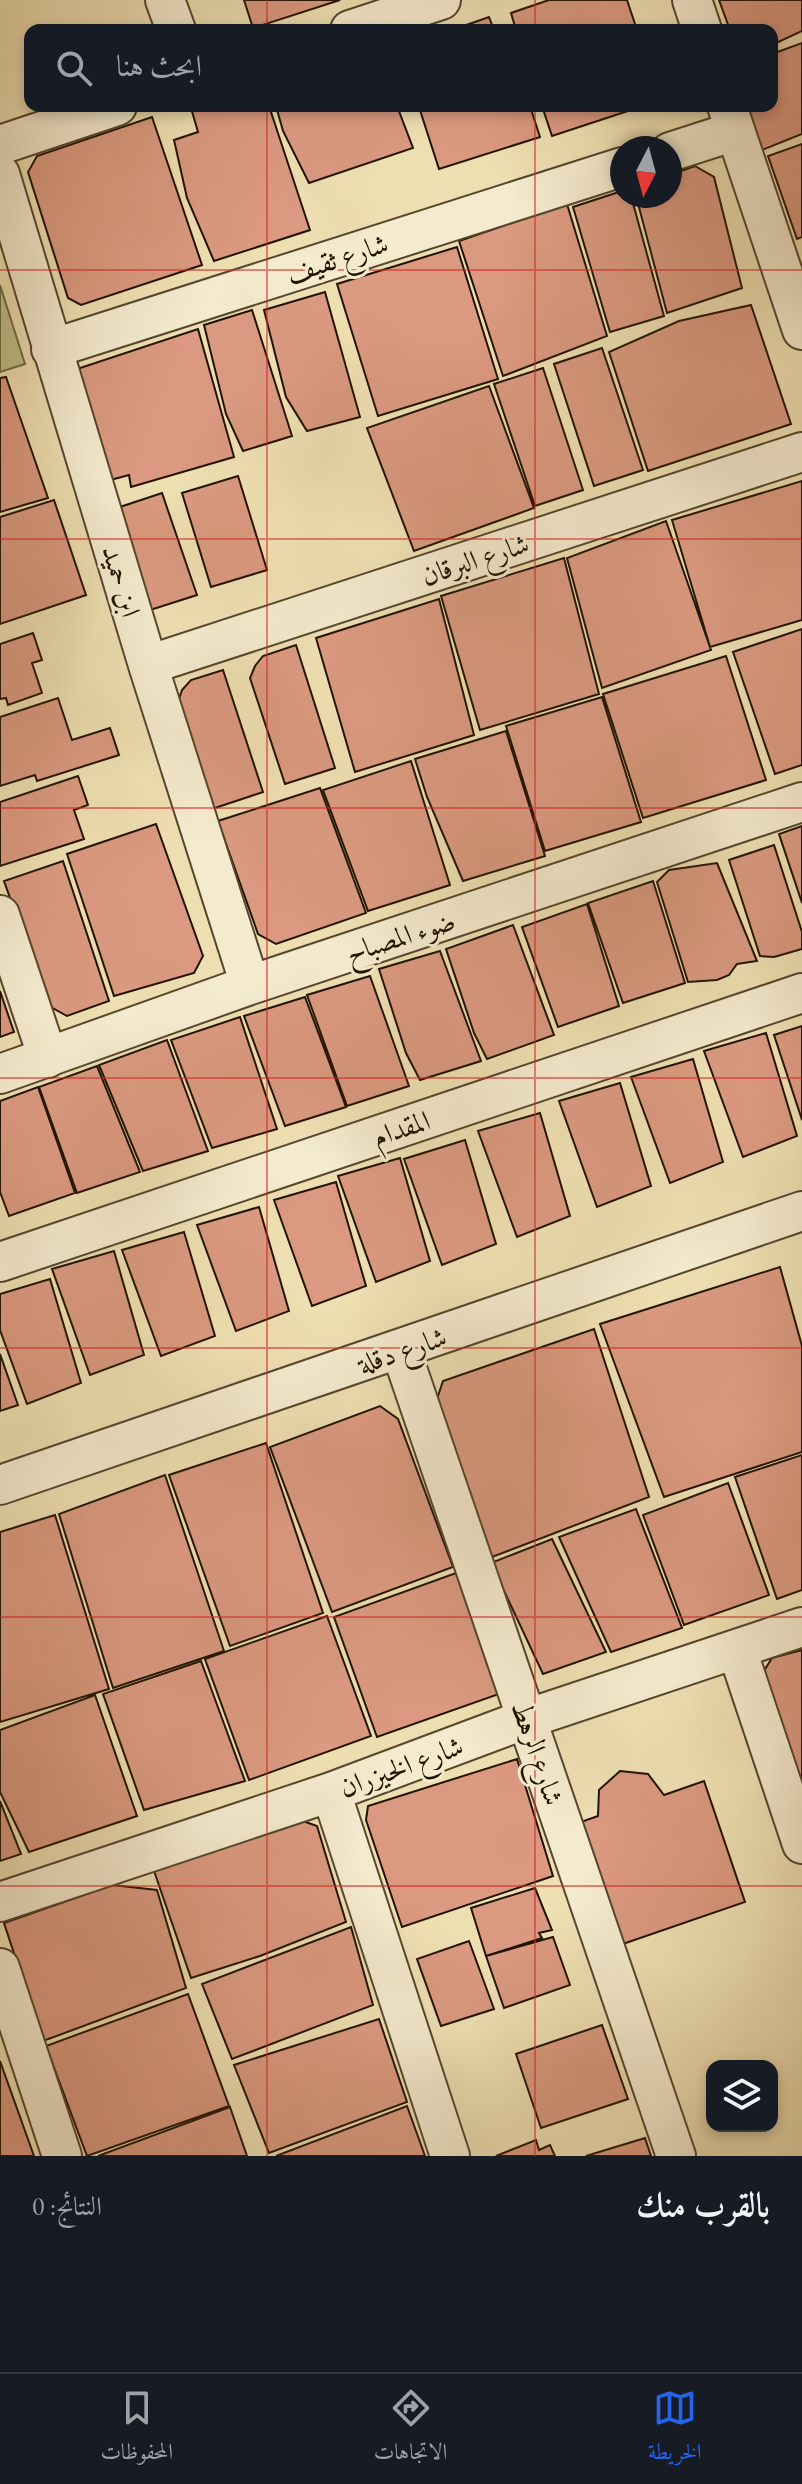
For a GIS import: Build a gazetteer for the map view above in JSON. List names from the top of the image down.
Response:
{
  "streets": {
    "street": [
      "شارع ثقيف",
      "شارع البرقان",
      "ابن حميد",
      "ضوء المصباح",
      "المقدام",
      "شارع دقلة",
      "شارع الرهط",
      "شارع الخيزران"
    ]
  },
  "crossings": [
    ["شارع ثقيف", "ابن حميد"],
    ["شارع البرقان", "ابن حميد"],
    ["ابن حميد", "ضوء المصباح"],
    ["شارع دقلة", "شارع الرهط"],
    ["شارع الرهط", "شارع الخيزران"]
  ],
  "north": "bottom",
  "page": {
    "search": "ابحث هنا",
    "heading": ["بالقرب منك", "النتائج: 0"],
    "nav": ["الخريطة", "الاتجاهات", "المحفوظات"]
  }
}
